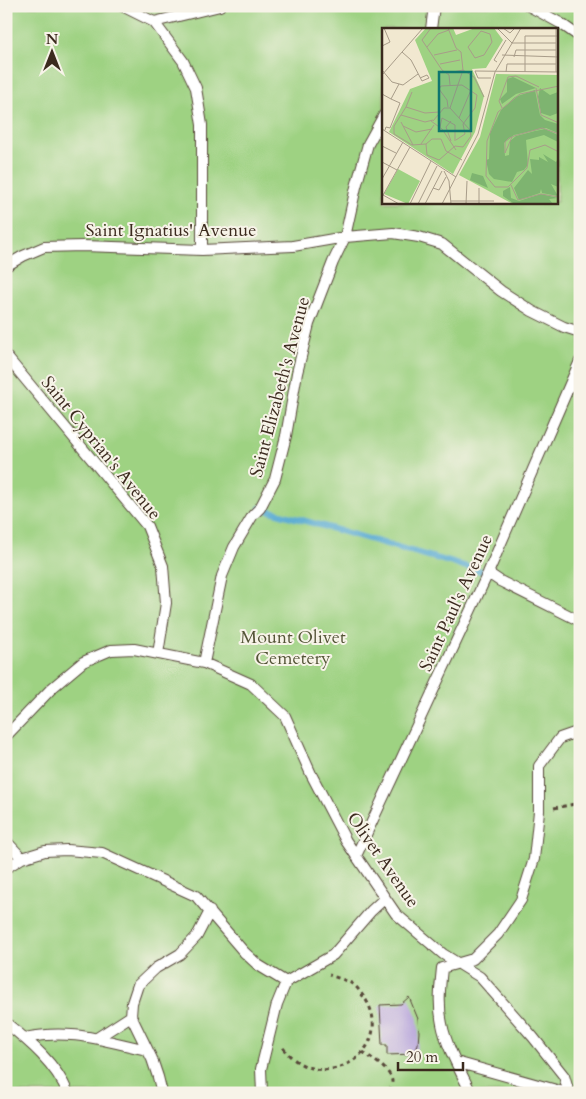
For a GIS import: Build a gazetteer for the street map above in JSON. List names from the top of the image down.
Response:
{
  "streets": {
    "lane": [
      "Saint Ignatius' Avenue",
      "Saint Elizabeth's Avenue",
      "Saint Cyprian's Avenue",
      "Saint Paul's Avenue",
      "Olivet Avenue"
    ]
  },
  "crossings": [
    ["Saint Ignatius' Avenue", "Saint Elizabeth's Avenue"],
    ["Saint Elizabeth's Avenue", "Olivet Avenue"],
    ["Saint Cyprian's Avenue", "Olivet Avenue"],
    ["Saint Paul's Avenue", "Olivet Avenue"]
  ],
  "parks": ["Mount Olivet Cemetery"],
  "scale_bar": "20 m",
  "north": "top"
}
